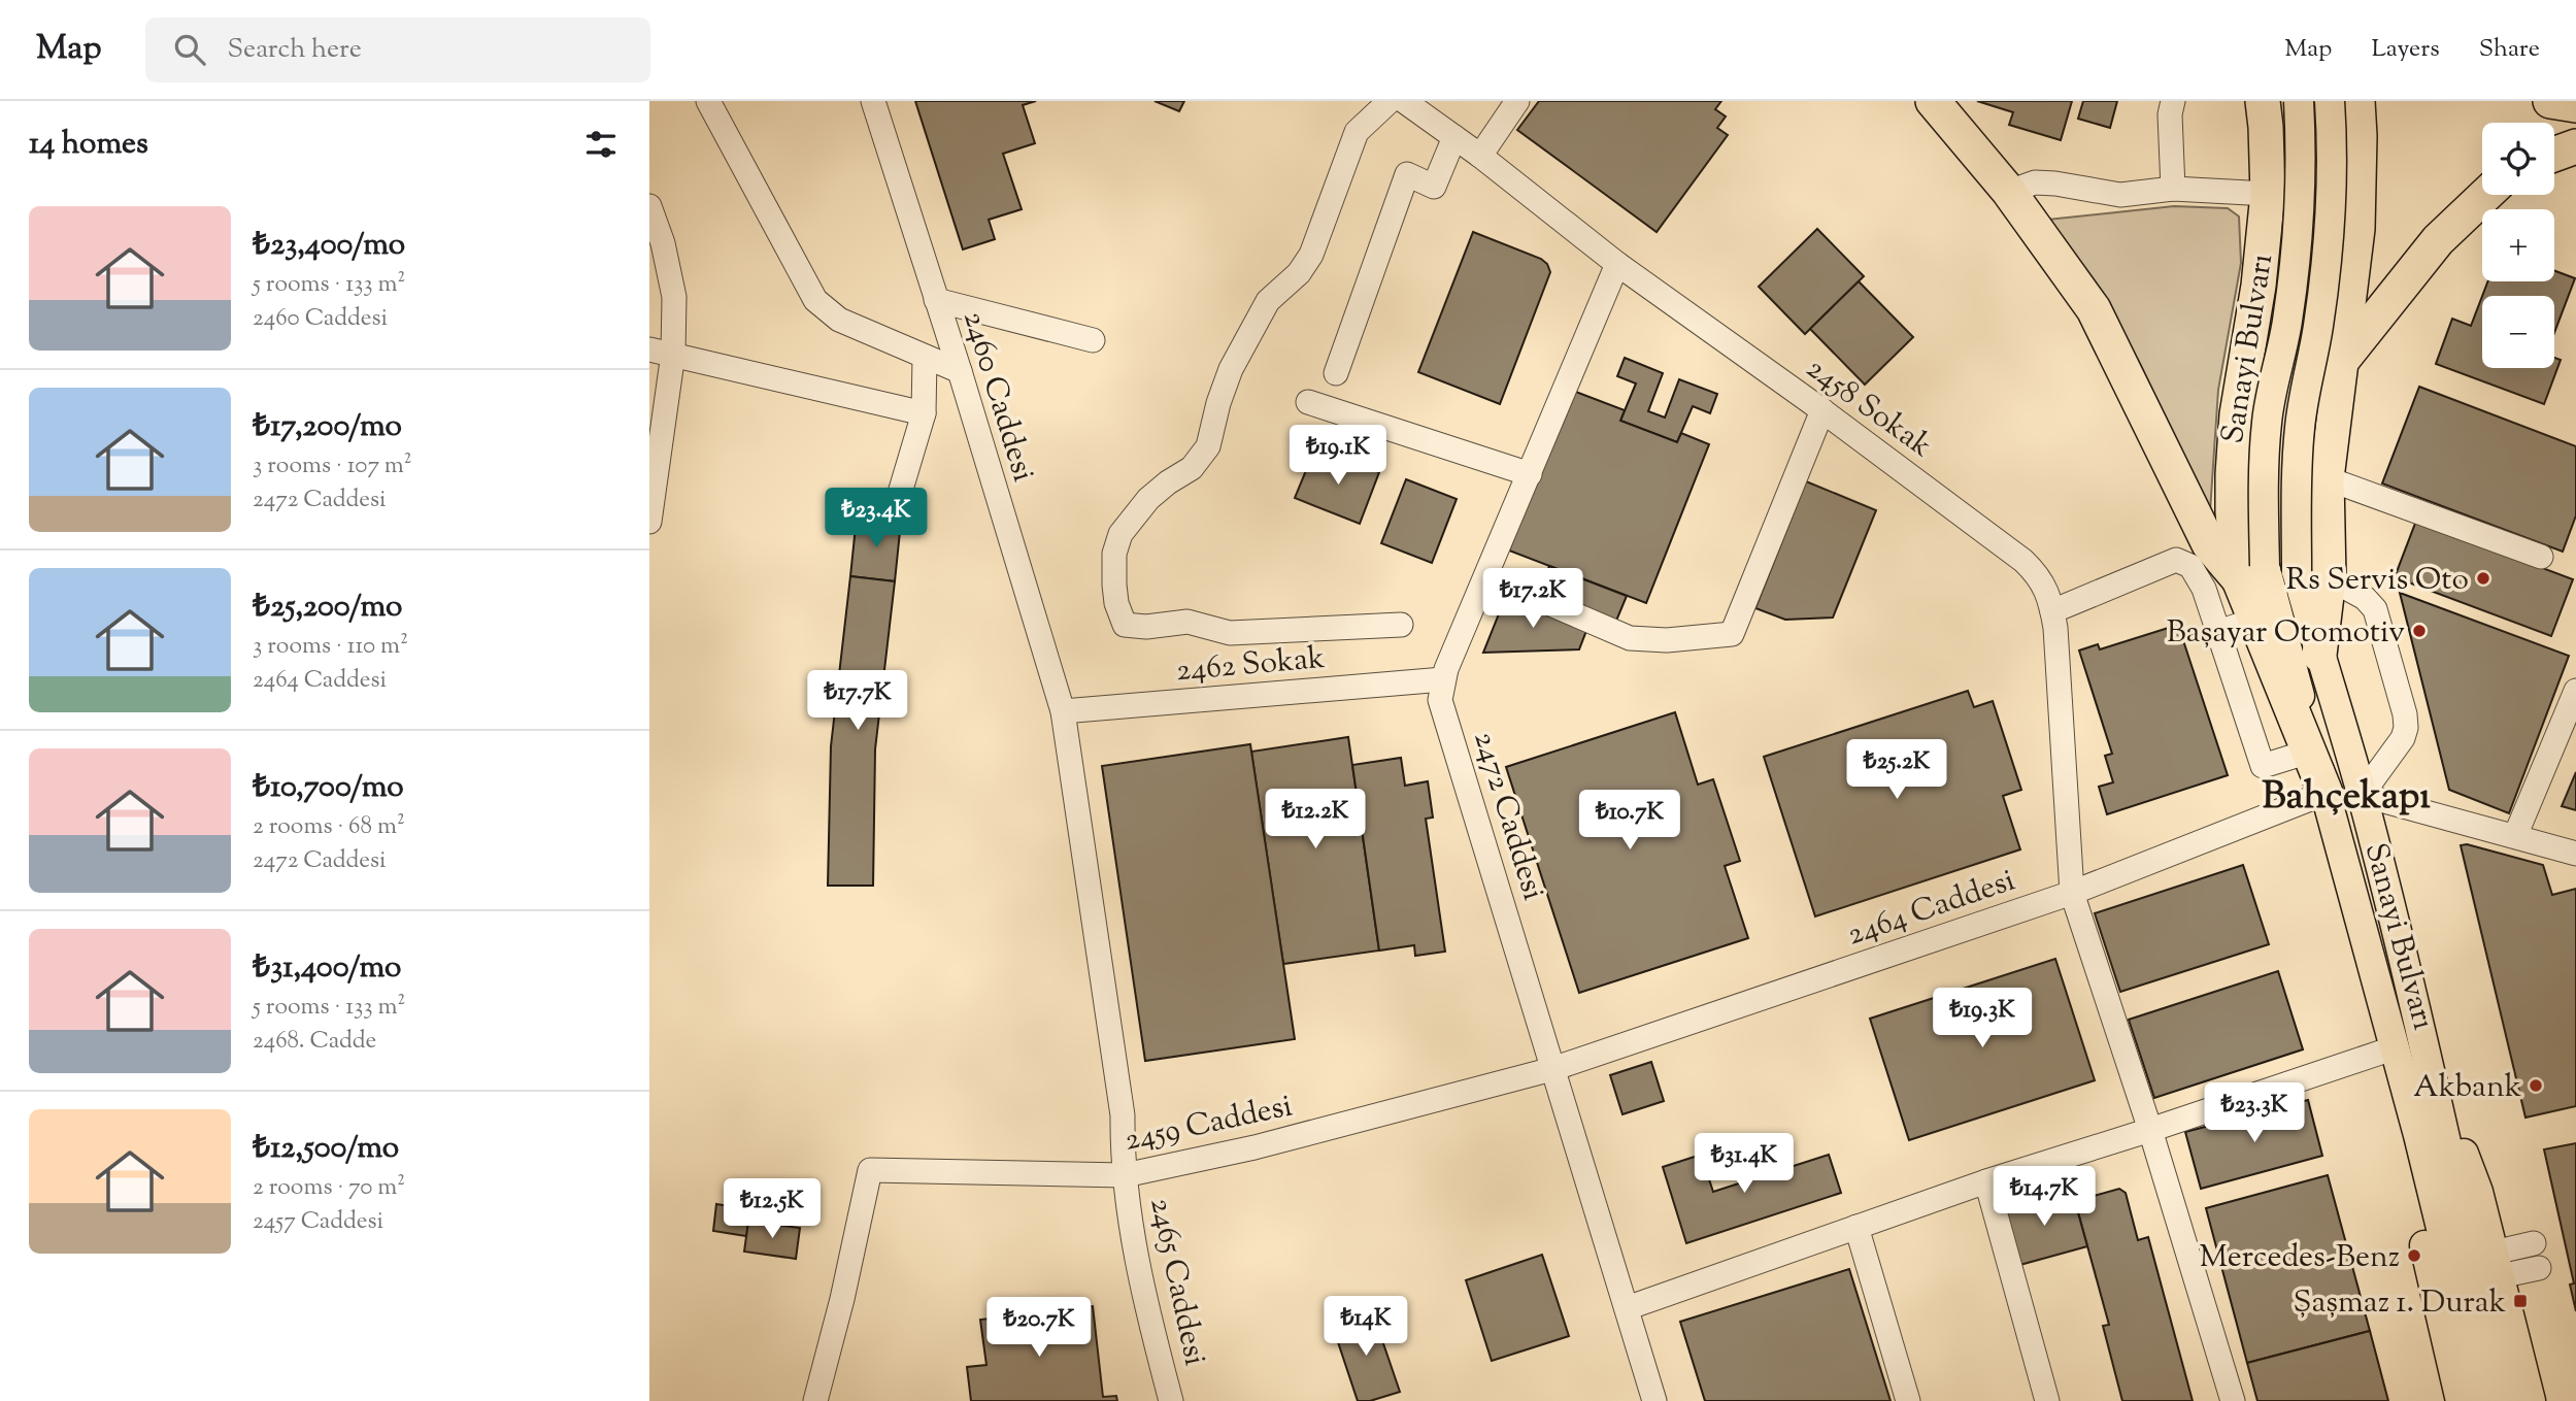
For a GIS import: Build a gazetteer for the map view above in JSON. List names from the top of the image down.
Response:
{
  "streets": {
    "main road": ["Sanayi Bulvarı"],
    "street": [
      "2460 Caddesi",
      "2458 Sokak",
      "2462 Sokak",
      "2472 Caddesi",
      "2464 Caddesi",
      "2459 Caddesi",
      "2465 Caddesi"
    ]
  },
  "crossings": [
    ["Sanayi Bulvarı", "2464 Caddesi"],
    ["2460 Caddesi", "2462 Sokak"],
    ["2460 Caddesi", "2459 Caddesi"],
    ["2460 Caddesi", "2465 Caddesi"],
    ["2458 Sokak", "2472 Caddesi"],
    ["2458 Sokak", "2464 Caddesi"],
    ["2462 Sokak", "2472 Caddesi"],
    ["2472 Caddesi", "2464 Caddesi"],
    ["2472 Caddesi", "2459 Caddesi"],
    ["2464 Caddesi", "2459 Caddesi"],
    ["2459 Caddesi", "2465 Caddesi"]
  ],
  "districts": ["Bahçekapı"],
  "places": {
    "other": [
      "Rs Servis Oto",
      "Başayar Otomotiv",
      "Akbank",
      "Mercedes-Benz"
    ],
    "transit": ["Şaşmaz 1. Durak"]
  },
  "page": {
    "header": "Map",
    "search": "Search here",
    "nav": ["Map", "Layers", "Share"],
    "heading": "14 homes",
    "map_buttons": ["+", "−"],
    "list": [
      {
        "name": "₺23,400/mo",
        "note": "5 rooms · 133 m² · 2460 Caddesi"
      },
      {
        "name": "₺17,200/mo",
        "note": "3 rooms · 107 m² · 2472 Caddesi"
      },
      {
        "name": "₺25,200/mo",
        "note": "3 rooms · 110 m² · 2464 Caddesi"
      },
      {
        "name": "₺10,700/mo",
        "note": "2 rooms · 68 m² · 2472 Caddesi"
      },
      {
        "name": "₺31,400/mo",
        "note": "5 rooms · 133 m² · 2468. Cadde"
      },
      {
        "name": "₺12,500/mo",
        "note": "2 rooms · 70 m² · 2457 Caddesi"
      }
    ],
    "price": [
      "₺19.1K",
      "₺23.4K",
      "₺17.2K",
      "₺17.7K",
      "₺25.2K",
      "₺12.2K",
      "₺10.7K",
      "₺19.3K",
      "₺23.3K",
      "₺31.4K",
      "₺14.7K",
      "₺12.5K",
      "₺14K",
      "₺20.7K"
    ]
  }
}
